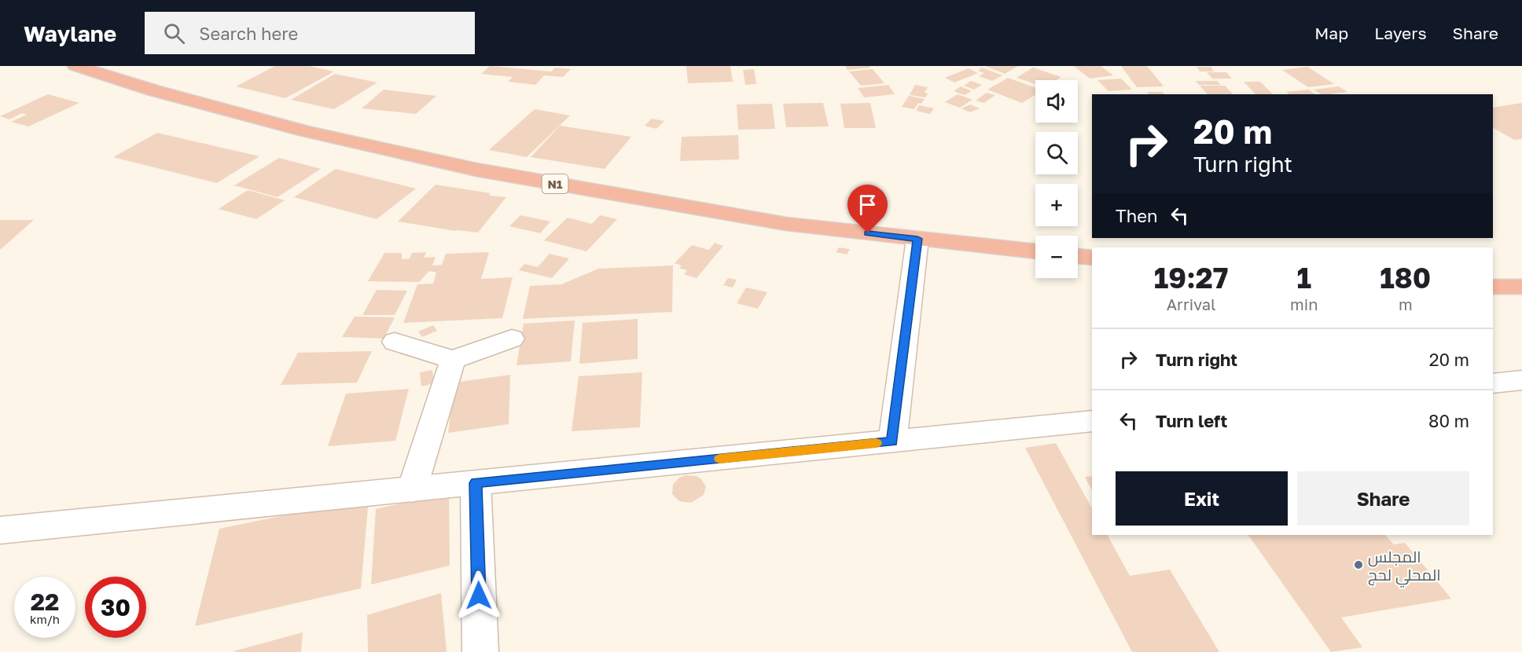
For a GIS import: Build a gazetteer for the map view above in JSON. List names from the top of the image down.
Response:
{
  "streets": {
    "highway": ["N1"]
  },
  "places": ["المجلس المحلي لحج"],
  "page": {
    "header": "Waylane",
    "search": "Search here",
    "nav": ["Map", "Layers", "Share"],
    "map_buttons": ["+", "−"],
    "turn": ["20 m", "Turn right"],
    "then": "Then",
    "eta": [
      "19:27",
      "Arrival",
      "1",
      "min",
      "180",
      "m"
    ],
    "list": [
      {
        "name": "Turn right",
        "value": "20 m"
      },
      {
        "name": "Turn left",
        "value": "80 m"
      }
    ],
    "buttons": ["Exit", "Share"],
    "speed": "22 km/h",
    "limit": "30"
  }
}
